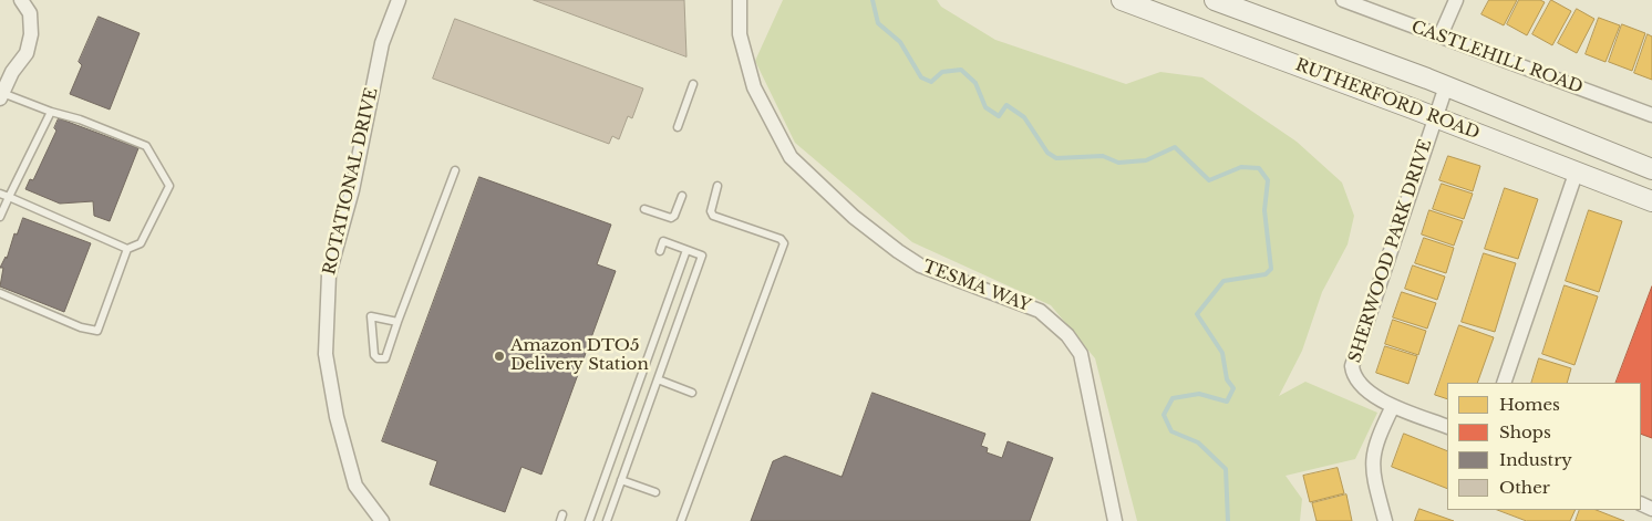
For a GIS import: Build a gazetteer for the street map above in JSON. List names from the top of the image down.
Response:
{
  "streets": {
    "main road": ["RUTHERFORD ROAD"],
    "street": [
      "CASTLEHILL ROAD",
      "ROTATIONAL DRIVE",
      "SHERWOOD PARK DRIVE",
      "TESMA WAY"
    ]
  },
  "crossings": [
    ["RUTHERFORD ROAD", "SHERWOOD PARK DRIVE"]
  ],
  "places": ["Amazon DTO5 Delivery Station"],
  "legend": [
    "Homes",
    "Shops",
    "Industry",
    "Other"
  ]
}
